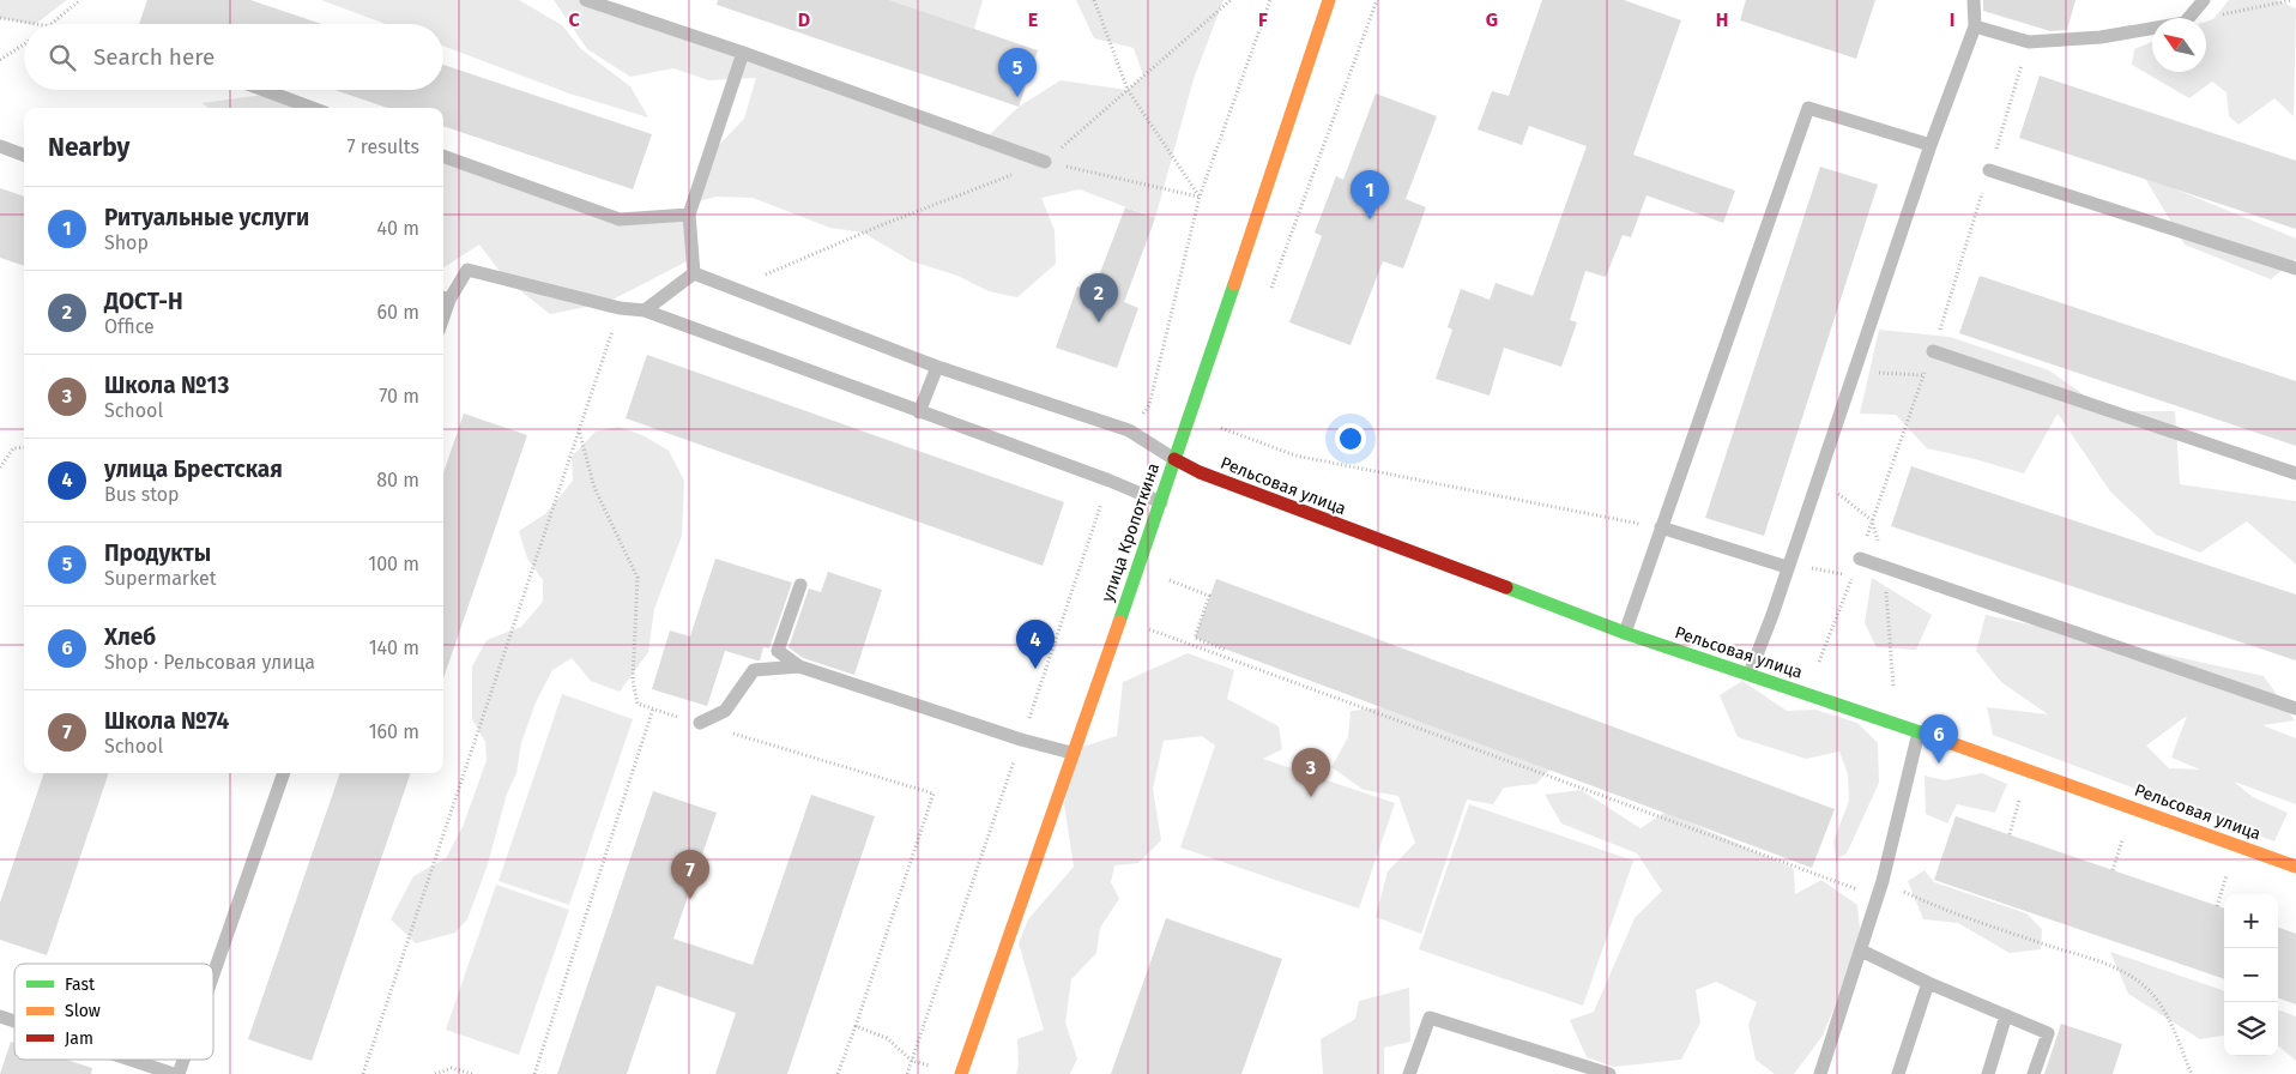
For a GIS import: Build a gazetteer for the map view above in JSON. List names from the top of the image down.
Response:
{
  "streets": {
    "street": ["Рельсовая улица", "улица Кропоткина"]
  },
  "crossings": [
    ["Рельсовая улица", "улица Кропоткина"]
  ],
  "legend": ["Fast", "Slow", "Jam"],
  "north": "top left",
  "page": {
    "search": "Search here",
    "pins": [
      "5",
      "1",
      "2",
      "4",
      "6",
      "3",
      "7"
    ],
    "heading": ["Nearby", "7 results"],
    "list": [
      {
        "mark": "1",
        "name": "Ритуальные услуги",
        "note": "Shop",
        "value": "40 m"
      },
      {
        "mark": "2",
        "name": "ДОСТ-Н",
        "note": "Office",
        "value": "60 m"
      },
      {
        "mark": "3",
        "name": "Школа №13",
        "note": "School",
        "value": "70 m"
      },
      {
        "mark": "4",
        "name": "улица Брестская",
        "note": "Bus stop",
        "value": "80 m"
      },
      {
        "mark": "5",
        "name": "Продукты",
        "note": "Supermarket",
        "value": "100 m"
      },
      {
        "mark": "6",
        "name": "Хлеб",
        "note": "Shop · Рельсовая улица",
        "value": "140 m"
      },
      {
        "mark": "7",
        "name": "Школа №74",
        "note": "School",
        "value": "160 m"
      }
    ],
    "map_buttons": ["+", "−"]
  },
  "grid": {
    "columns": [
      "C",
      "D",
      "E",
      "F",
      "G",
      "H",
      "I"
    ]
  }
}
